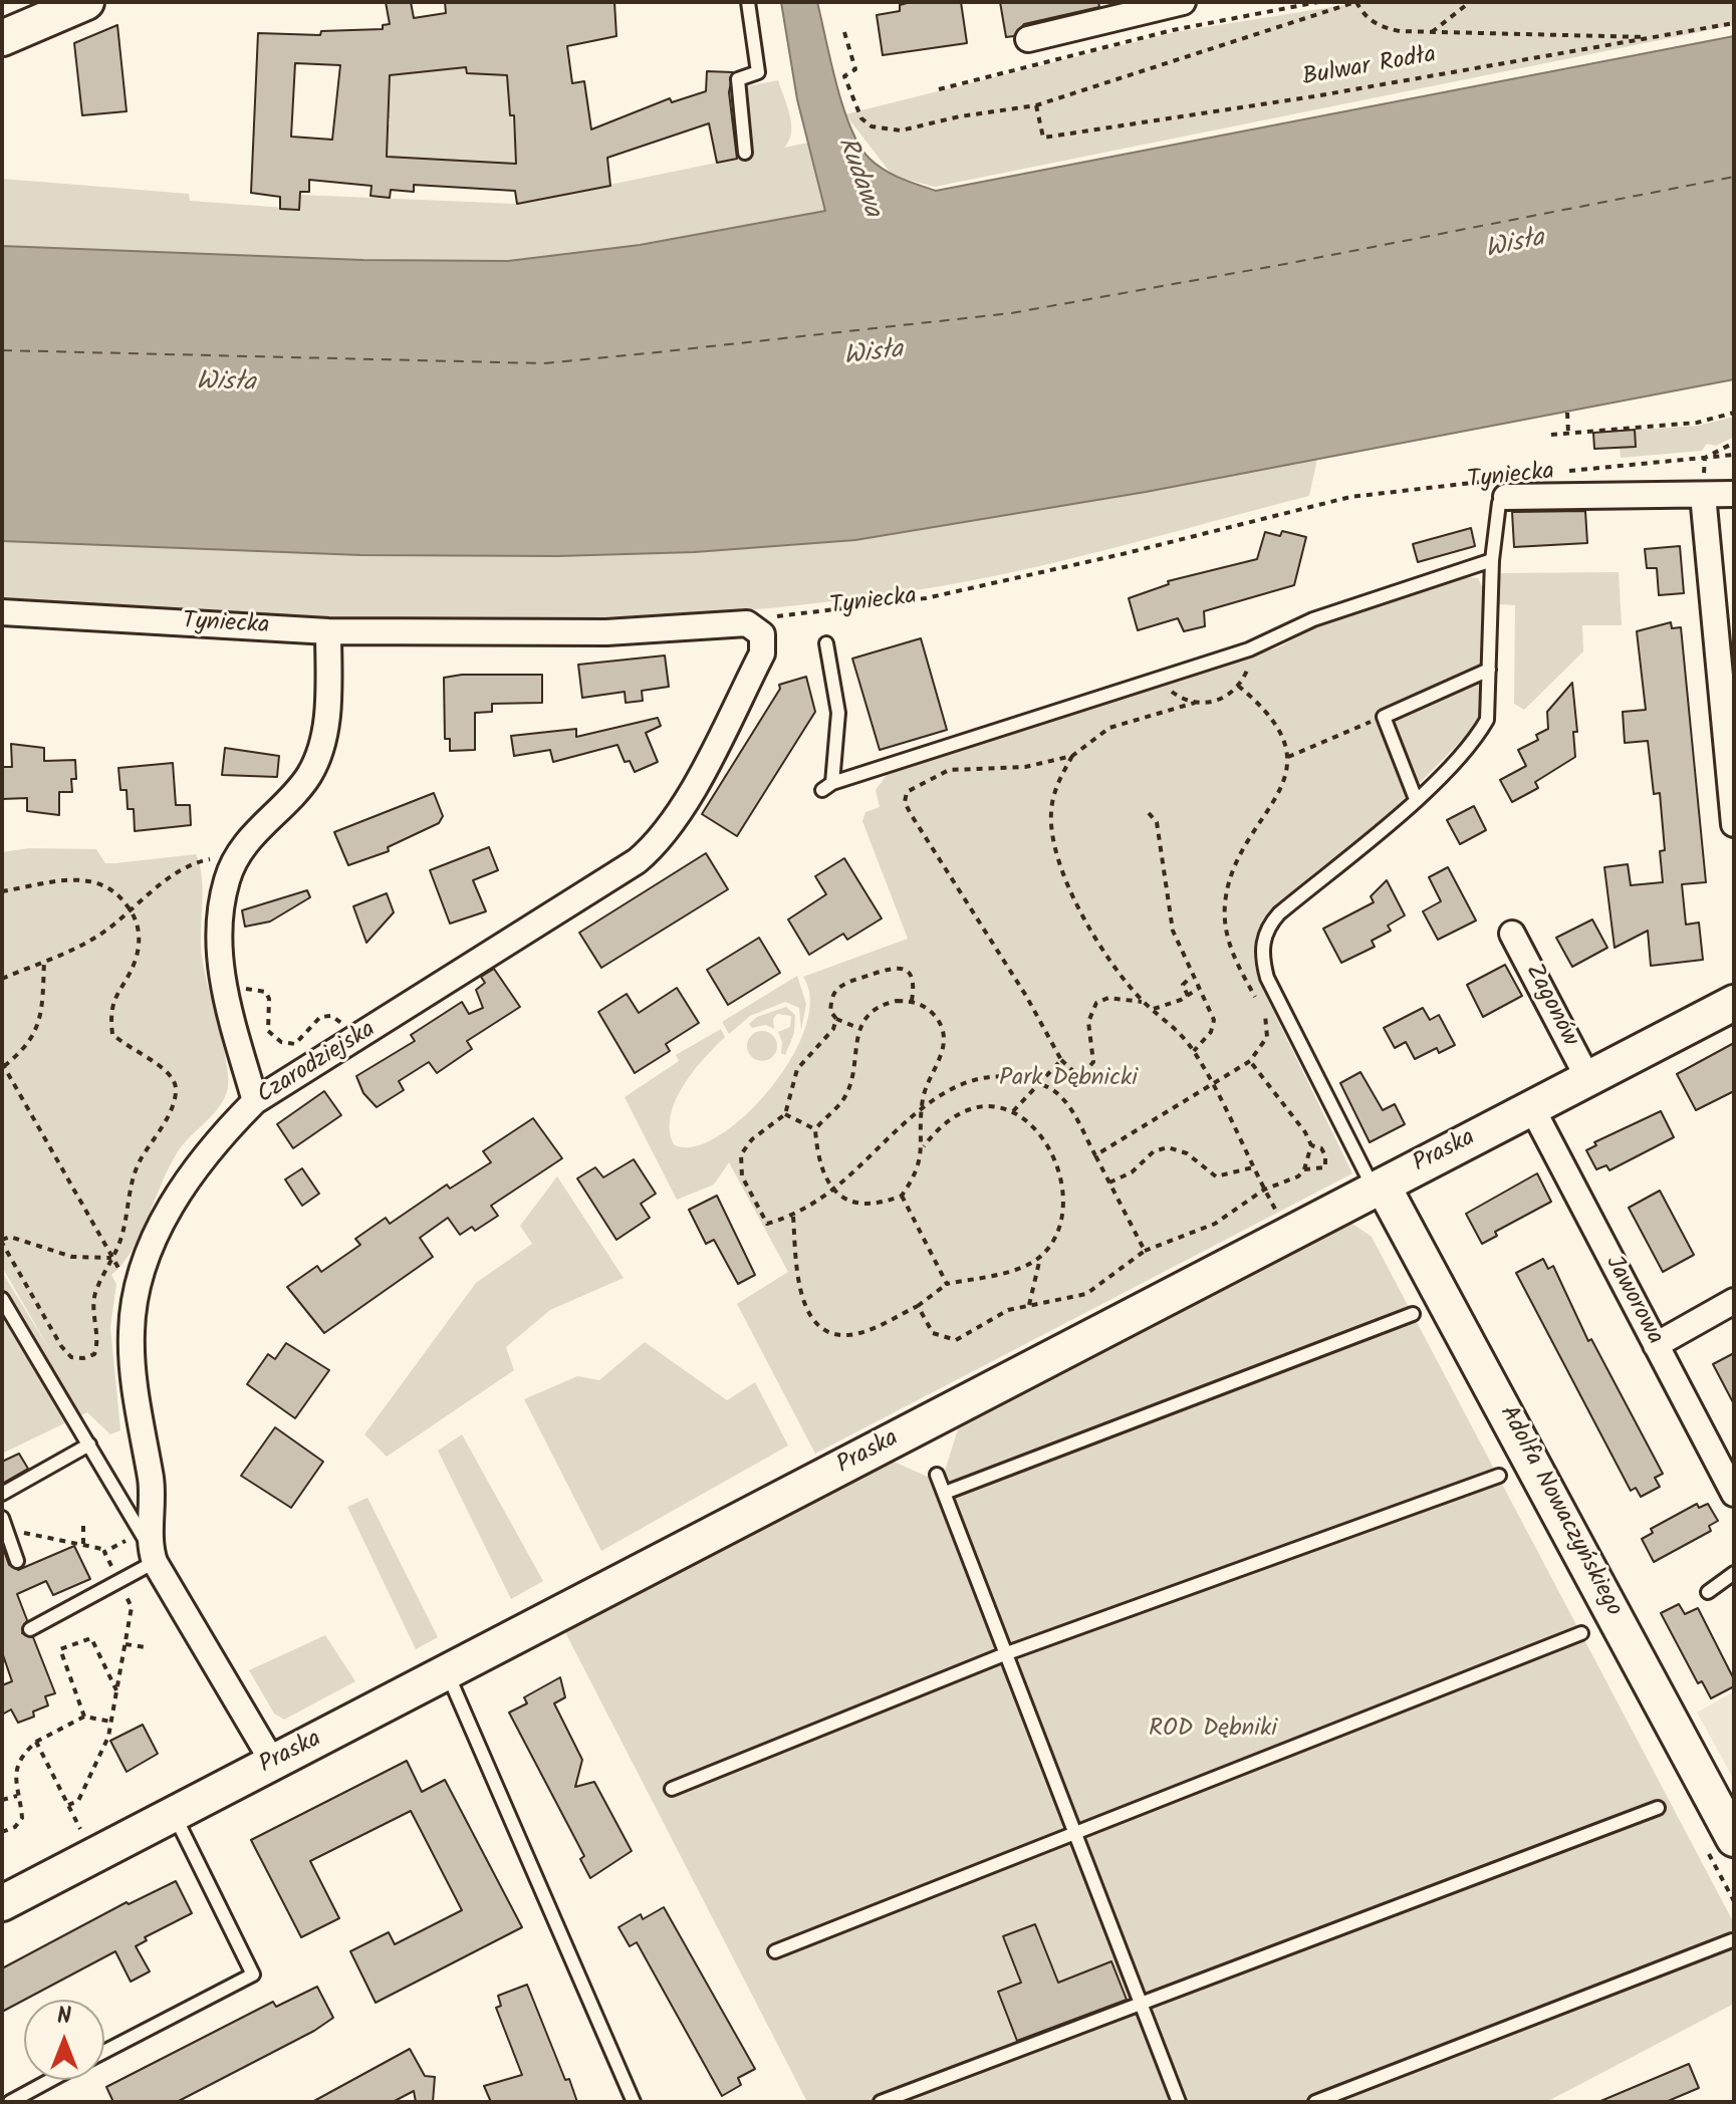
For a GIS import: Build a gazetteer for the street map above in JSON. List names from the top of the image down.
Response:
{
  "streets": {
    "street": [
      "Tyniecka",
      "Zagonów",
      "Czarodziejska",
      "Praska",
      "Jaworowa",
      "Adolfa Nowaczyńskiego"
    ],
    "path": ["Bulwar Rodła"]
  },
  "crossings": [
    ["Tyniecka", "Czarodziejska"],
    ["Zagonów", "Praska"],
    ["Praska", "Jaworowa"],
    ["Praska", "Adolfa Nowaczyńskiego"]
  ],
  "water": ["Rudawa", "Wisła"],
  "parks": ["Park Dębnicki", "ROD Dębniki"],
  "north": "top"
}
